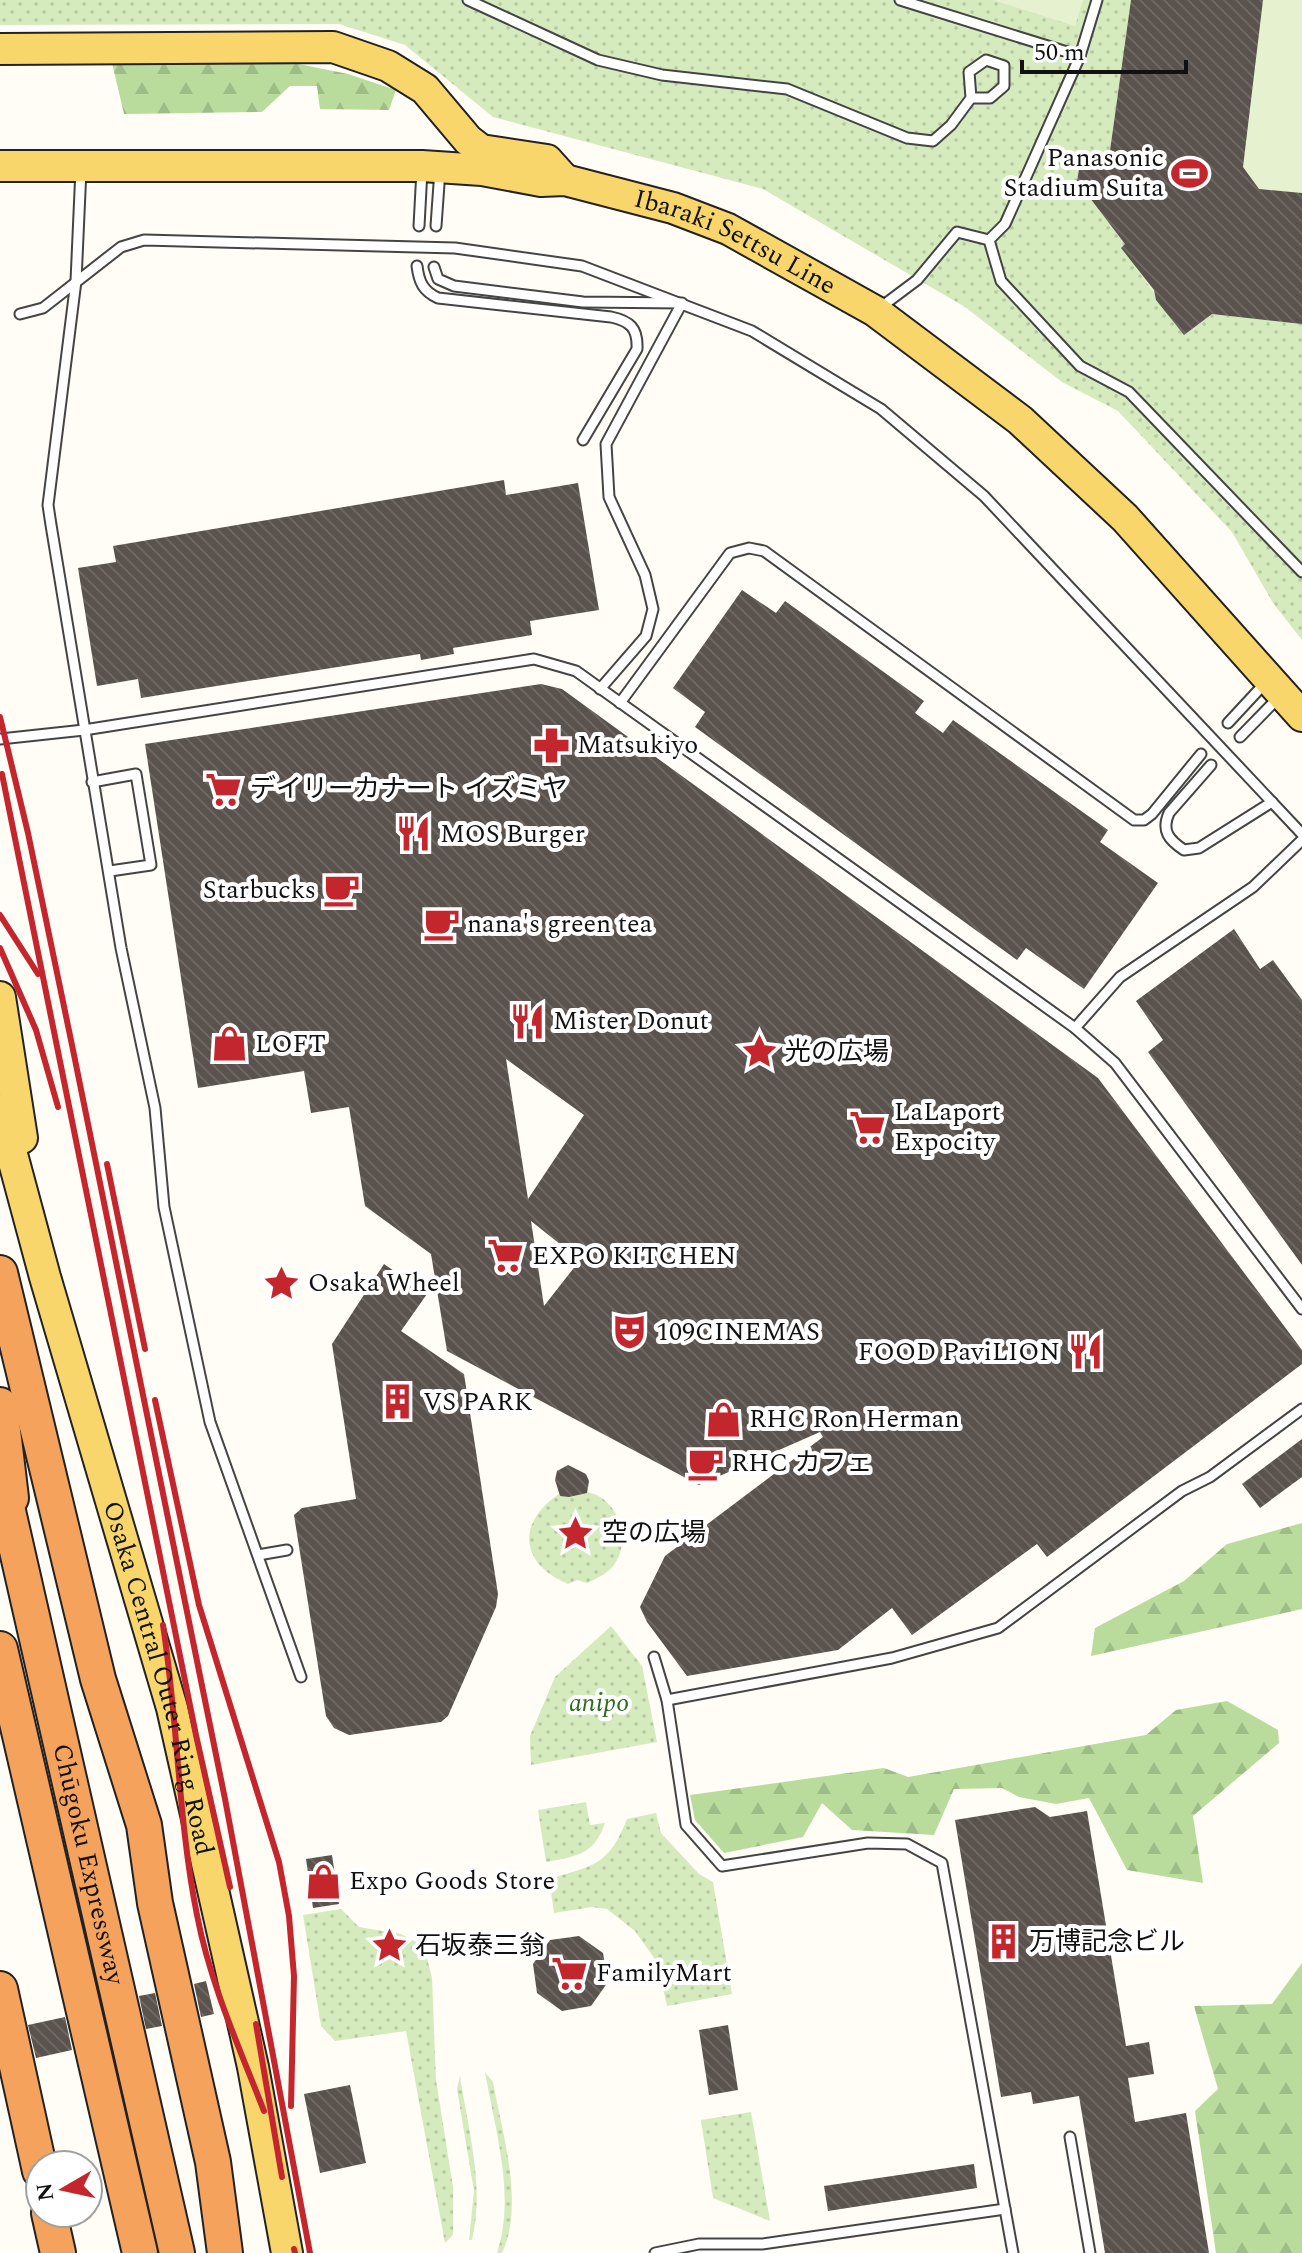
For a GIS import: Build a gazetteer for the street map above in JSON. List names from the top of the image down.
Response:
{
  "streets": {
    "highway": ["Chūgoku Expressway"],
    "main road": ["Ibaraki Settsu Line", "Osaka Central Outer Ring Road"]
  },
  "parks": ["anipo"],
  "places": {
    "sports": ["Panasonic Stadium Suita"],
    "pharmacy": ["Matsukiyo"],
    "supermarket": [
      "デイリーカナート イズミヤ",
      "LaLaport Expocity",
      "EXPO KITCHEN",
      "FamilyMart"
    ],
    "restaurant": ["MOS Burger", "Mister Donut", "FOOD PaviLION"],
    "cafe": ["Starbucks", "nana's green tea", "RHC カフェ"],
    "shop": ["LOFT", "RHC Ron Herman", "Expo Goods Store"],
    "place": [
      "光の広場",
      "Osaka Wheel",
      "空の広場",
      "石坂泰三翁"
    ],
    "theatre": ["109CINEMAS"],
    "building": ["VS PARK", "万博記念ビル"]
  },
  "scale_bar": "50 m",
  "north": "left"
}
